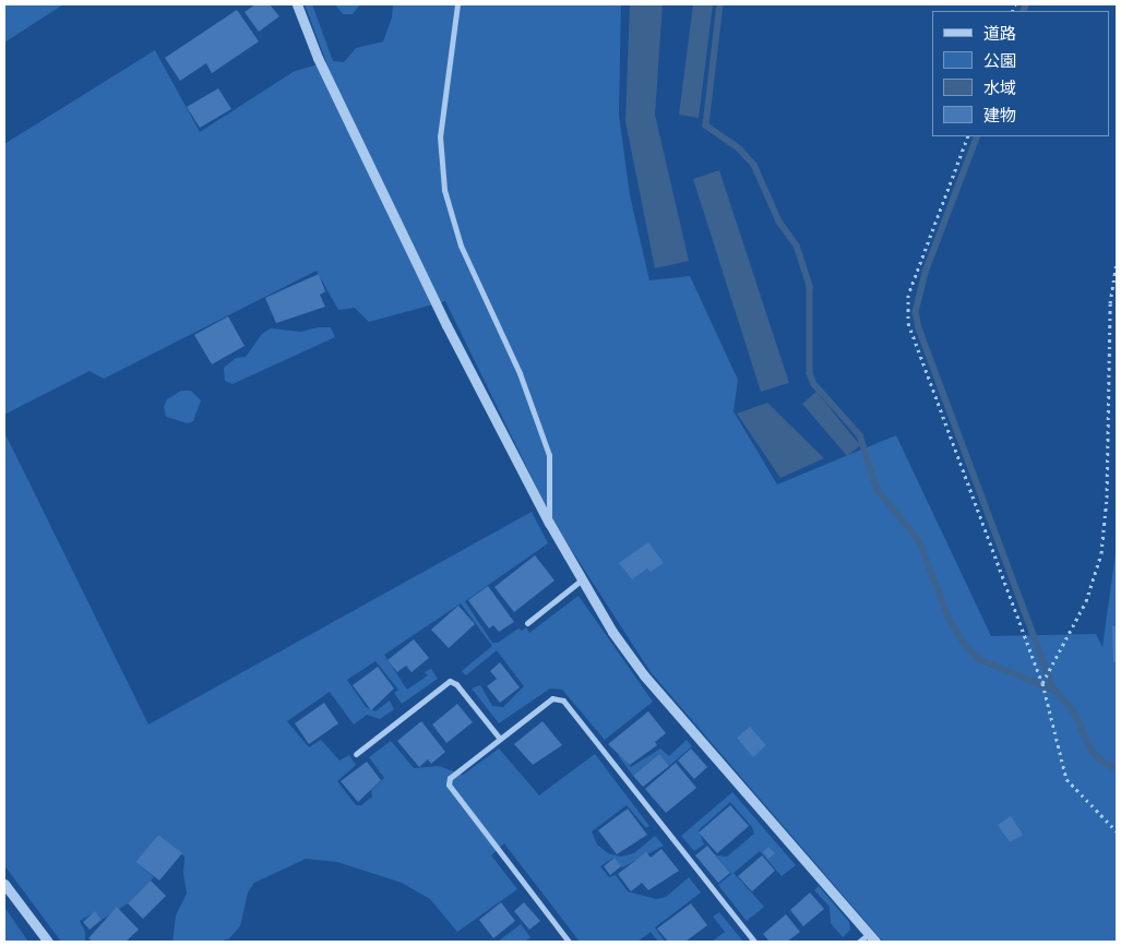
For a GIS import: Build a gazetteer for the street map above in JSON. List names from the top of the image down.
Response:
{
  "legend": [
    "道路",
    "公園",
    "水域",
    "建物"
  ]
}
